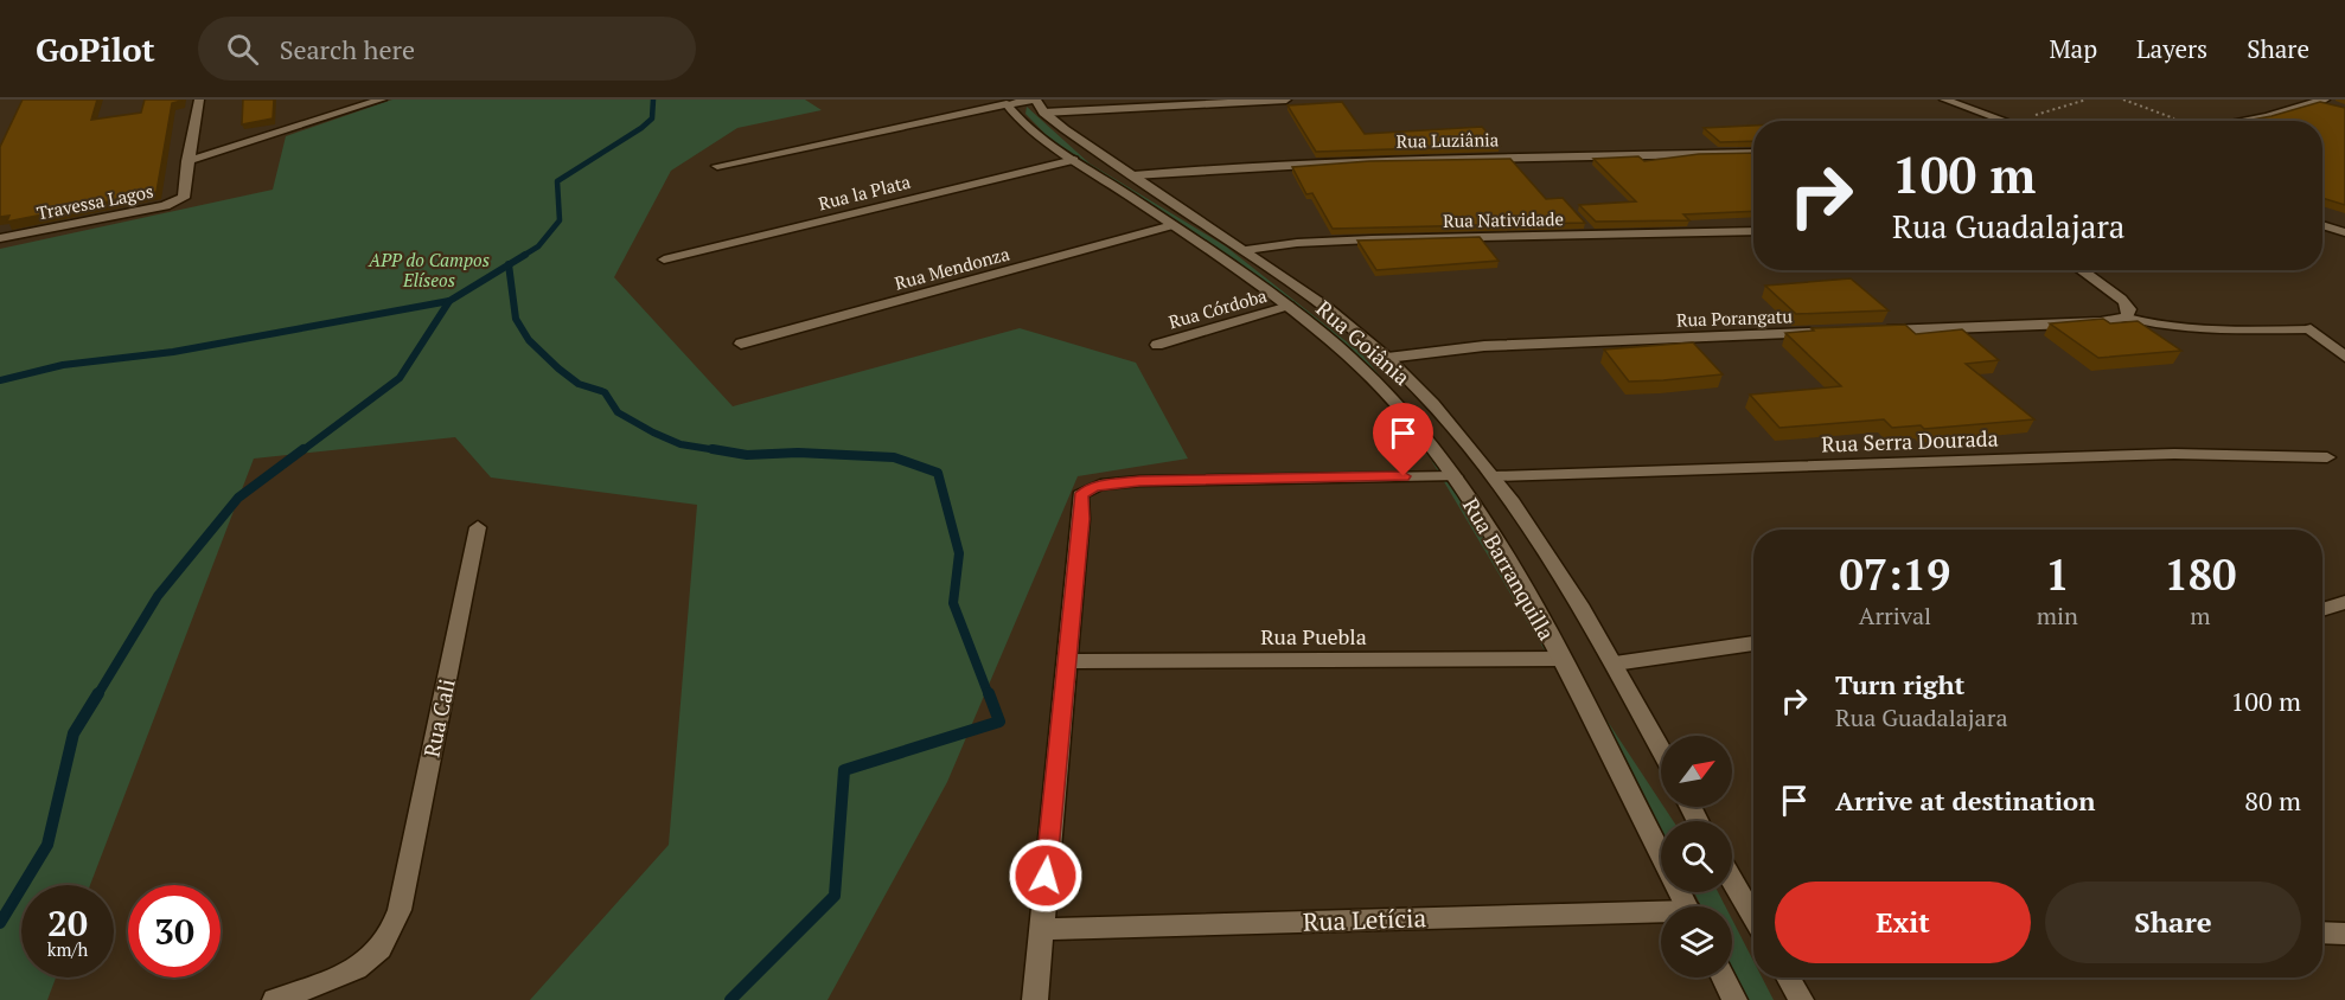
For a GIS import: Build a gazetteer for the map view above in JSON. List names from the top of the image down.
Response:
{
  "streets": {
    "street": [
      "Rua Luziânia",
      "Rua la Plata",
      "Travessa Lagos",
      "Rua Natividade",
      "Rua Mendonza",
      "Rua Córdoba",
      "Rua Porangatu",
      "Rua Goiânia",
      "Rua Serra Dourada",
      "Rua Barranquilla",
      "Rua Puebla",
      "Rua Cali",
      "Rua Letícia"
    ]
  },
  "crossings": [
    ["Rua Luziânia", "Rua Goiânia"],
    ["Rua la Plata", "Rua Barranquilla"],
    ["Rua Natividade", "Rua Goiânia"],
    ["Rua Mendonza", "Rua Barranquilla"],
    ["Rua Córdoba", "Rua Barranquilla"],
    ["Rua Porangatu", "Rua Goiânia"],
    ["Rua Porangatu", "Rua Barranquilla"],
    ["Rua Goiânia", "Rua Serra Dourada"],
    ["Rua Barranquilla", "Rua Puebla"]
  ],
  "parks": ["APP do Campos Elíseos"],
  "north": "top right",
  "page": {
    "header": "GoPilot",
    "search": "Search here",
    "nav": ["Map", "Layers", "Share"],
    "turn": ["100 m", "Rua Guadalajara"],
    "eta": [
      "07:19",
      "Arrival",
      "1",
      "min",
      "180",
      "m"
    ],
    "list": [
      {
        "name": "Turn right",
        "note": "Rua Guadalajara",
        "value": "100 m"
      },
      {
        "name": "Arrive at destination",
        "value": "80 m"
      }
    ],
    "buttons": ["Exit", "Share"],
    "speed": "20 km/h",
    "limit": "30"
  }
}
